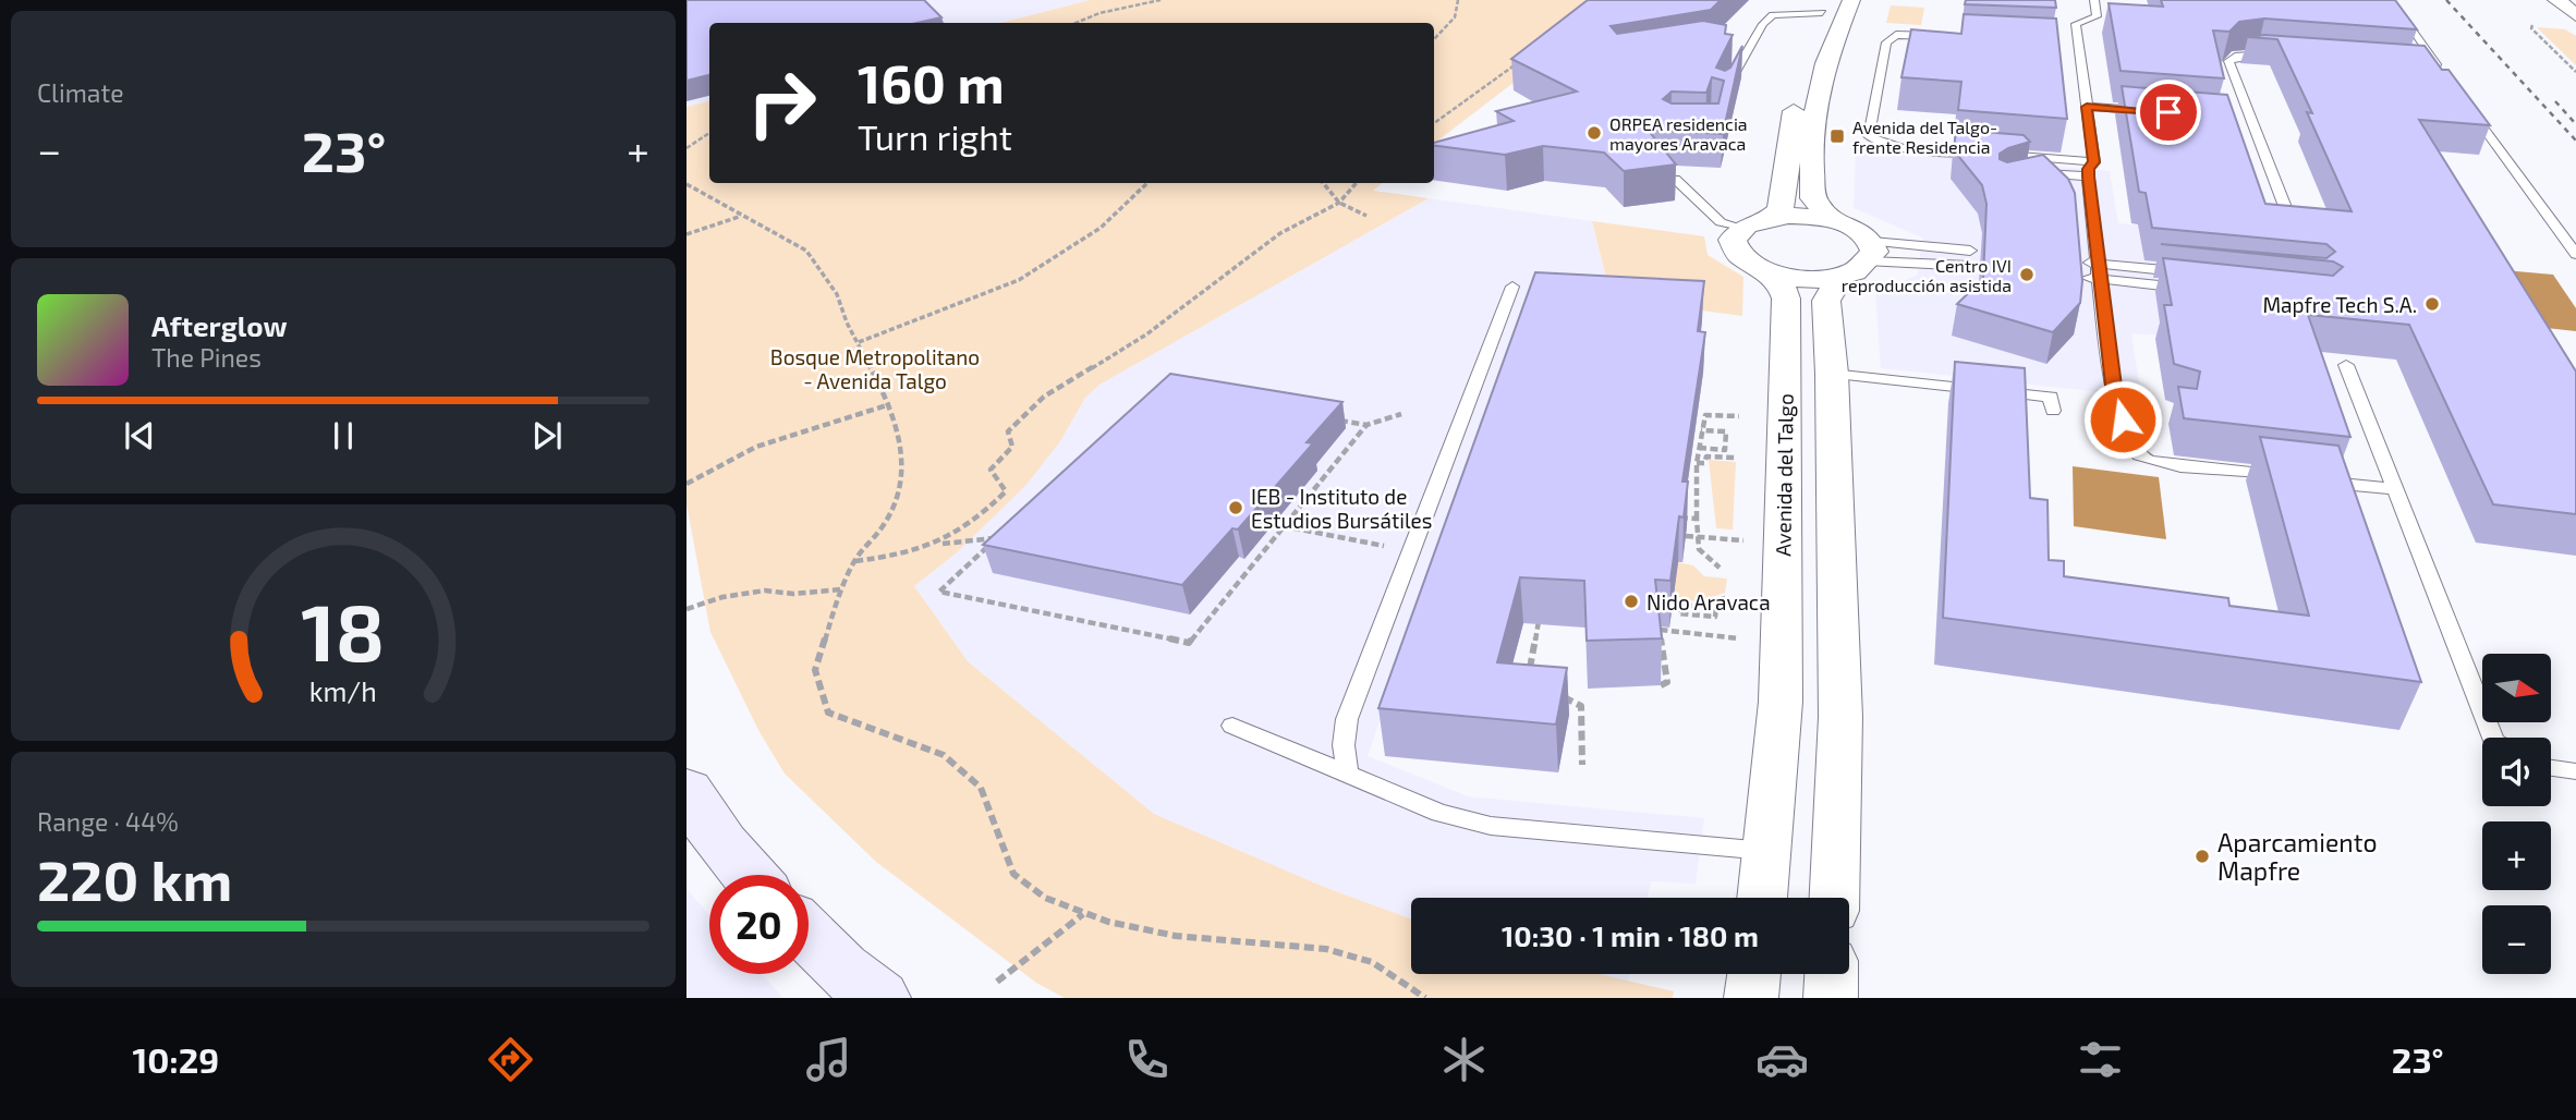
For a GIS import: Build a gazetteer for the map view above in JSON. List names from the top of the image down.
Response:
{
  "streets": {
    "street": ["Avenida del Talgo"]
  },
  "parks": ["Bosque Metropolitano - Avenida Talgo"],
  "places": {
    "other": [
      "ORPEA residencia mayores Aravaca",
      "Centro IVI reproducción asistida",
      "Mapfre Tech S.A.",
      "IEB - Instituto de Estudios Bursátiles",
      "Nido Aravaca",
      "Aparcamiento Mapfre"
    ],
    "transit": ["Avenida del Talgo- frente Residencia"]
  },
  "north": "right",
  "page": {
    "tile": [
      "Climate",
      ["Range · 44%", "220 km"]
    ],
    "turn": ["160 m", "Turn right"],
    "heat": ["−", "23°", "+"],
    "song": ["Afterglow", "The Pines"],
    "map_buttons": ["+", "−"],
    "limit": "20",
    "trip": "10:30 · 1 min · 180 m",
    "tabs": ["10:29", "23°"],
    "gauge": ["18", "km/h"]
  }
}
